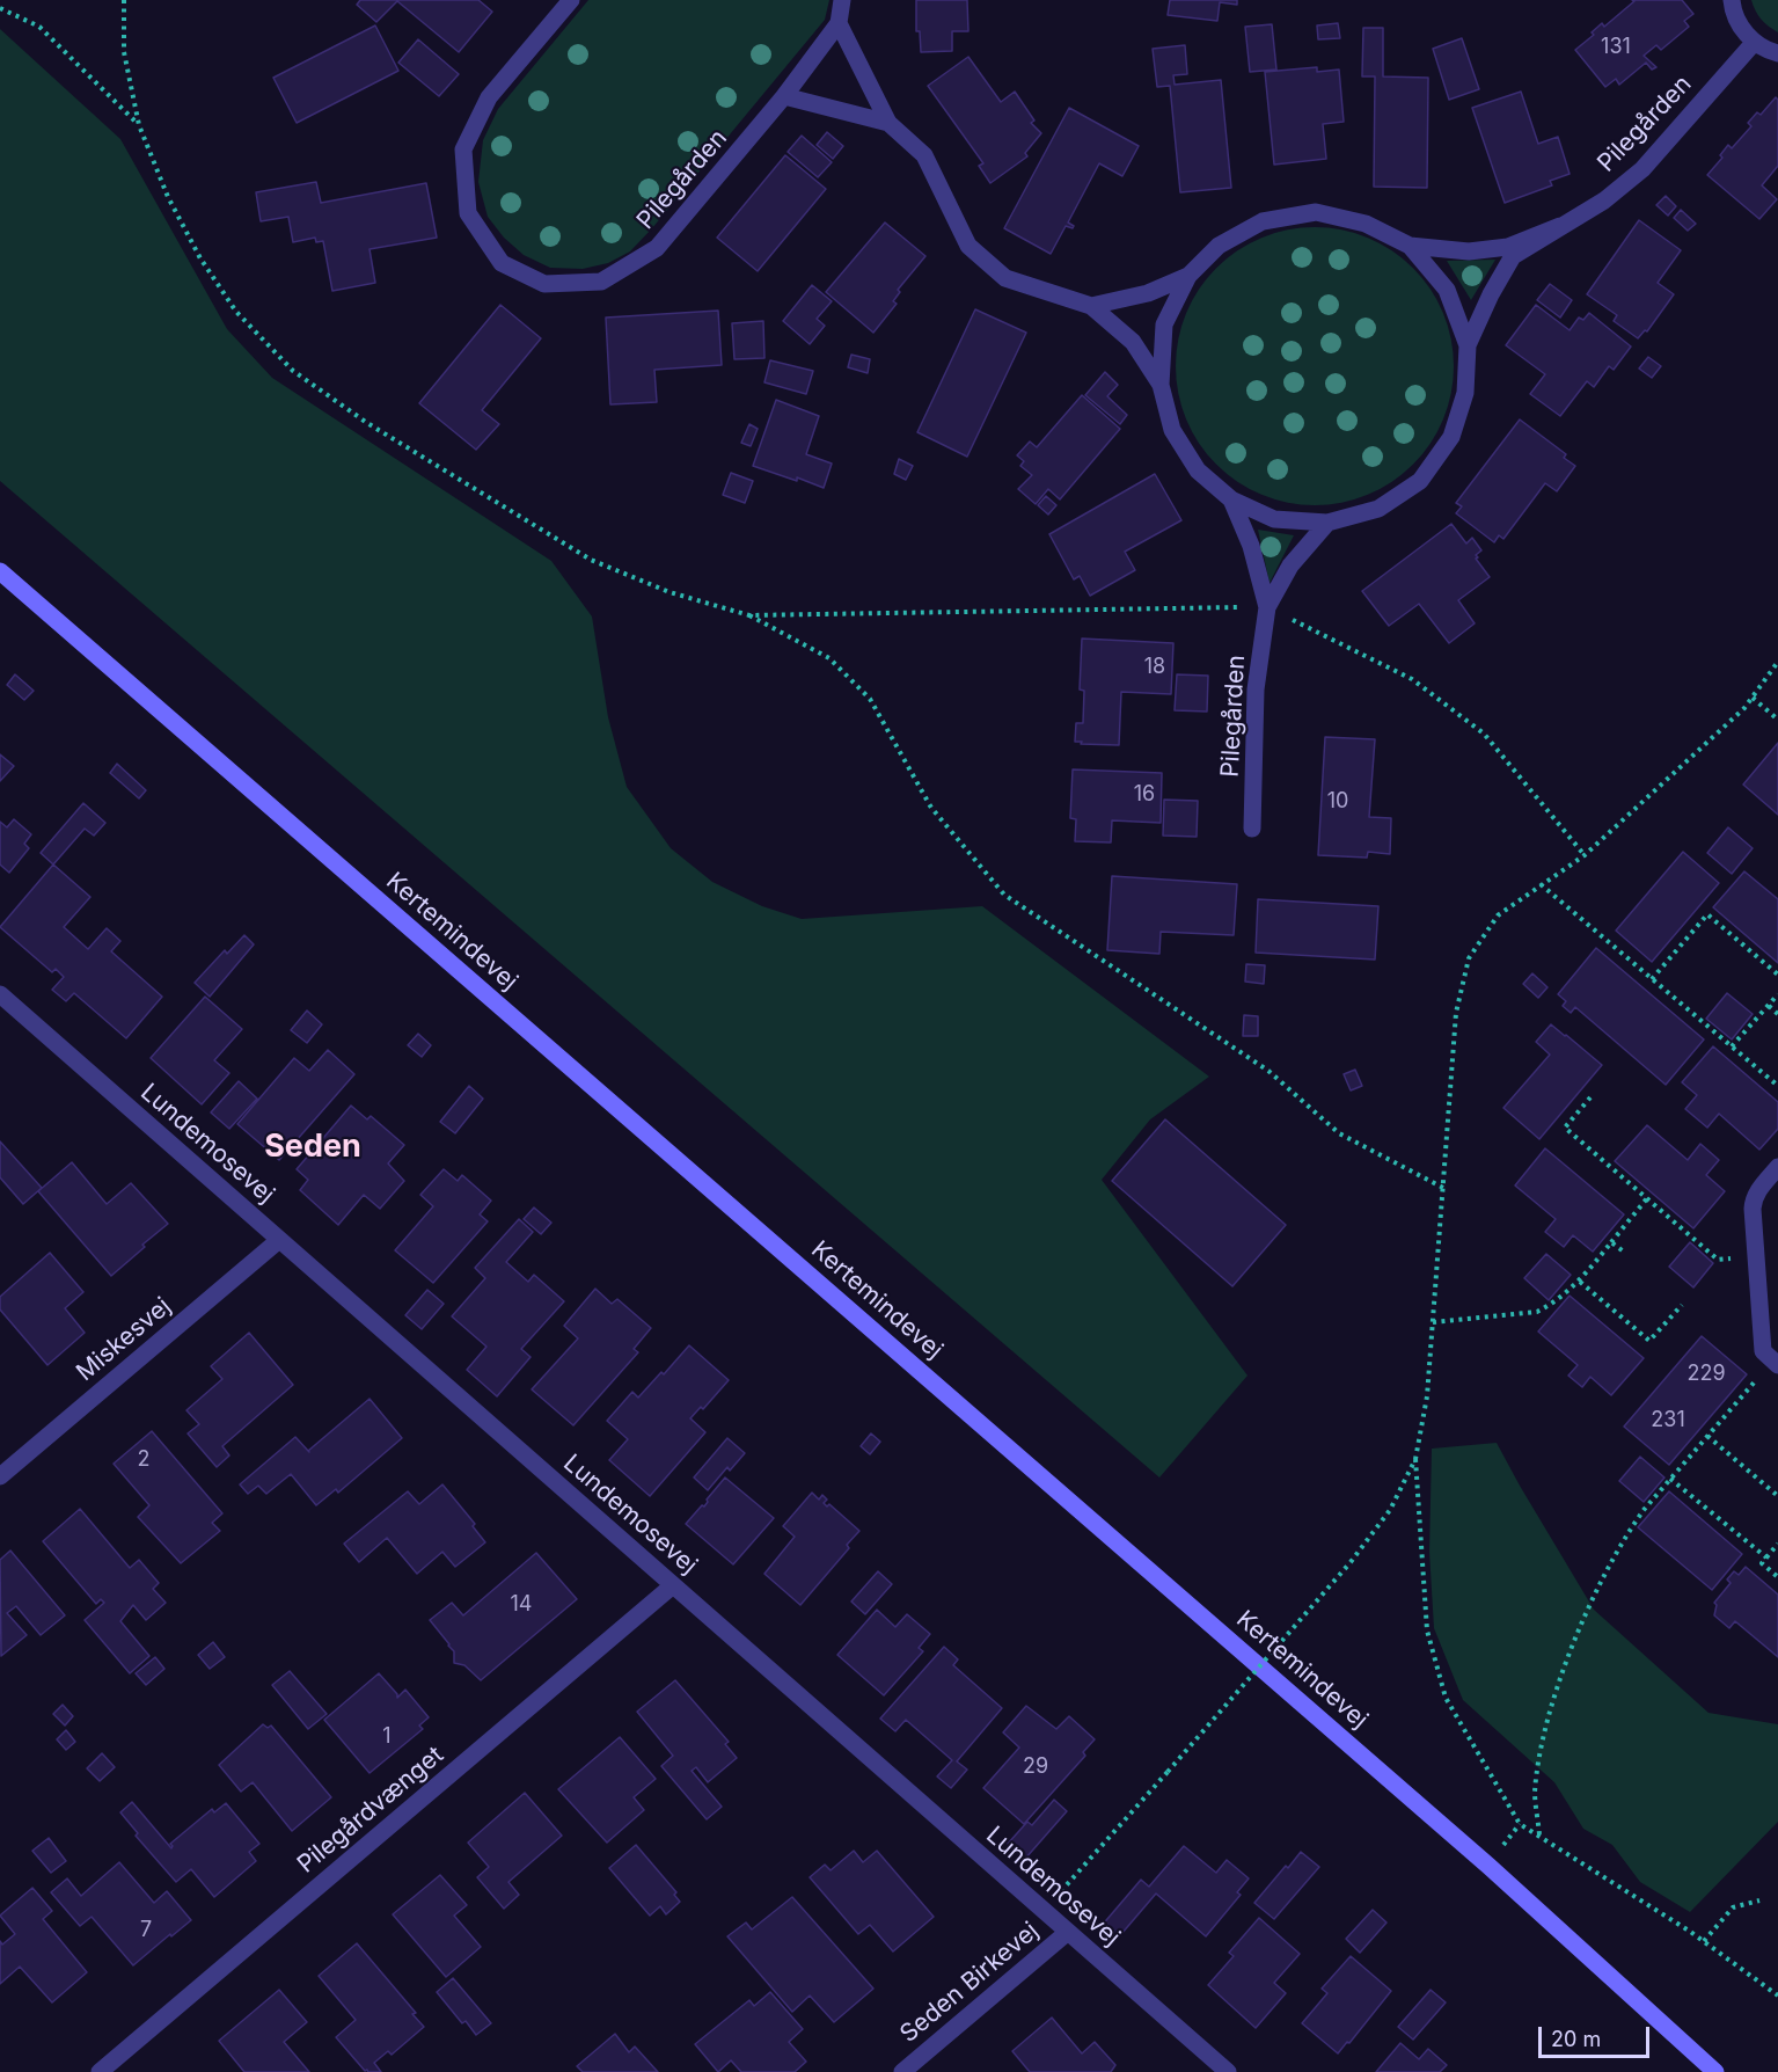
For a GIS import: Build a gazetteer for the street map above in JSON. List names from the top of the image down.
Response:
{
  "streets": {
    "main road": ["Kertemindevej"],
    "street": [
      "Pilegården",
      "Lundemosevej",
      "Miskesvej",
      "Pilegårdvænget",
      "Seden Birkevej"
    ]
  },
  "crossings": [
    ["Lundemosevej", "Miskesvej"],
    ["Lundemosevej", "Pilegårdvænget"],
    ["Lundemosevej", "Seden Birkevej"]
  ],
  "districts": ["Seden"],
  "house_numbers": [
    "131",
    "18",
    "16",
    "10",
    "229",
    "231",
    "2",
    "14",
    "1",
    "29",
    "7"
  ],
  "scale_bar": "20 m"
}
